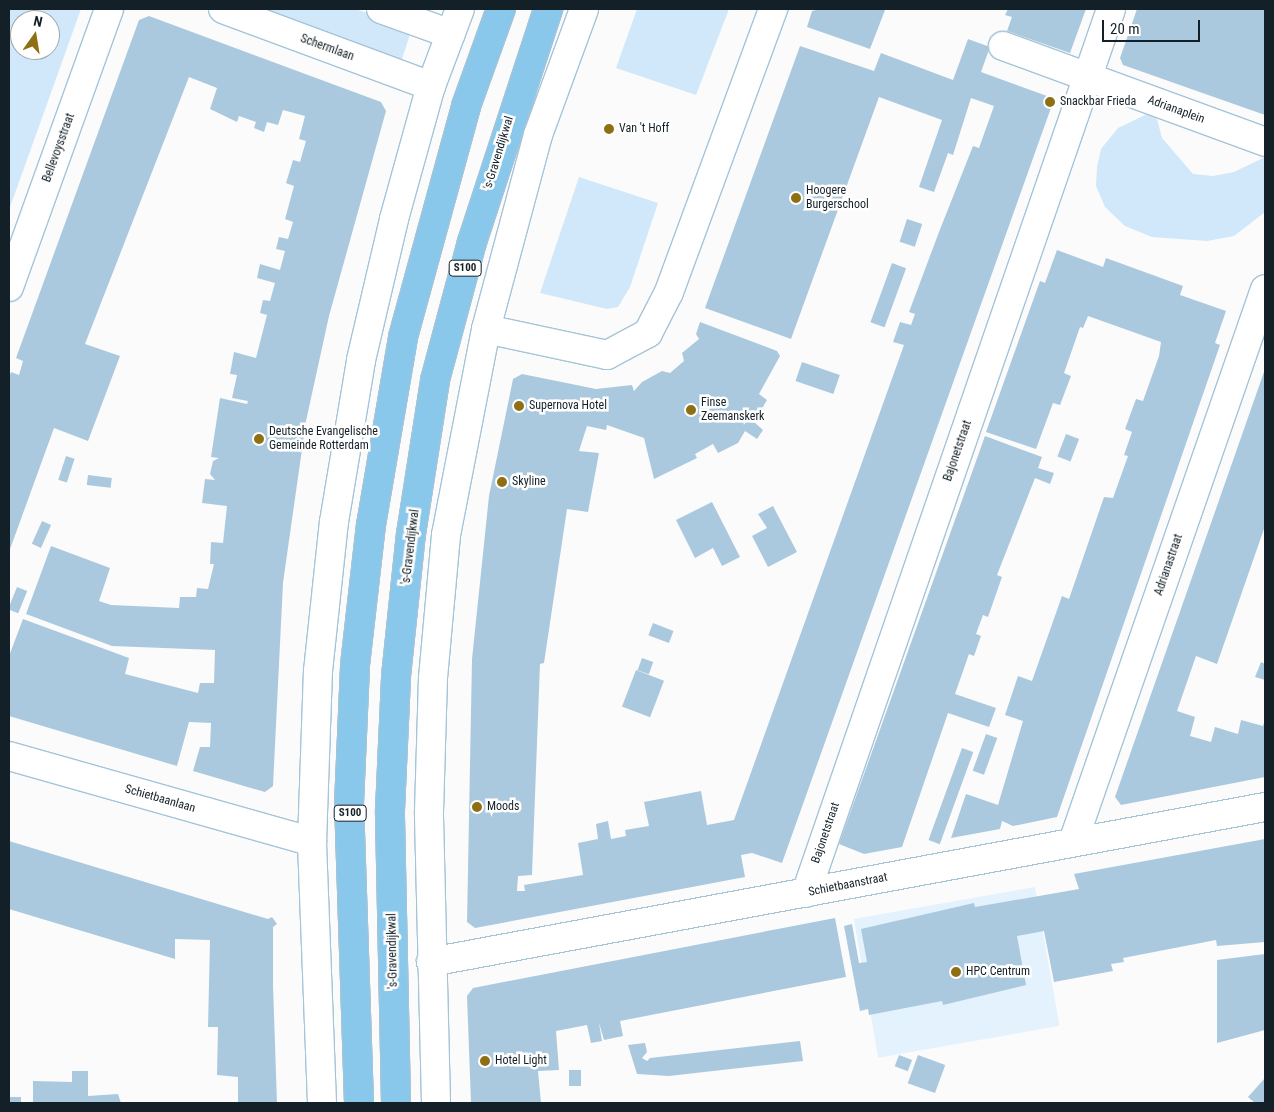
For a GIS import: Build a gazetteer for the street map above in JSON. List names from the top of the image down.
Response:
{
  "streets": {
    "main road": ["'s-Gravendijkwal", "S100"],
    "street": [
      "Schermlaan",
      "Adrianaplein",
      "Bellevoysstraat",
      "Bajonetstraat",
      "Adrianastraat",
      "Schietbaanlaan",
      "Schietbaanstraat"
    ]
  },
  "crossings": [
    ["Adrianaplein", "Bajonetstraat"],
    ["Bajonetstraat", "Schietbaanstraat"],
    ["Adrianastraat", "Schietbaanstraat"]
  ],
  "places": [
    "Snackbar Frieda",
    "Van 't Hoff",
    "Hoogere Burgerschool",
    "Supernova Hotel",
    "Finse Zeemanskerk",
    "Deutsche Evangelische Gemeinde Rotterdam",
    "Skyline",
    "Moods",
    "HPC Centrum",
    "Hotel Light"
  ],
  "scale_bar": "20 m",
  "north": "top"
}
